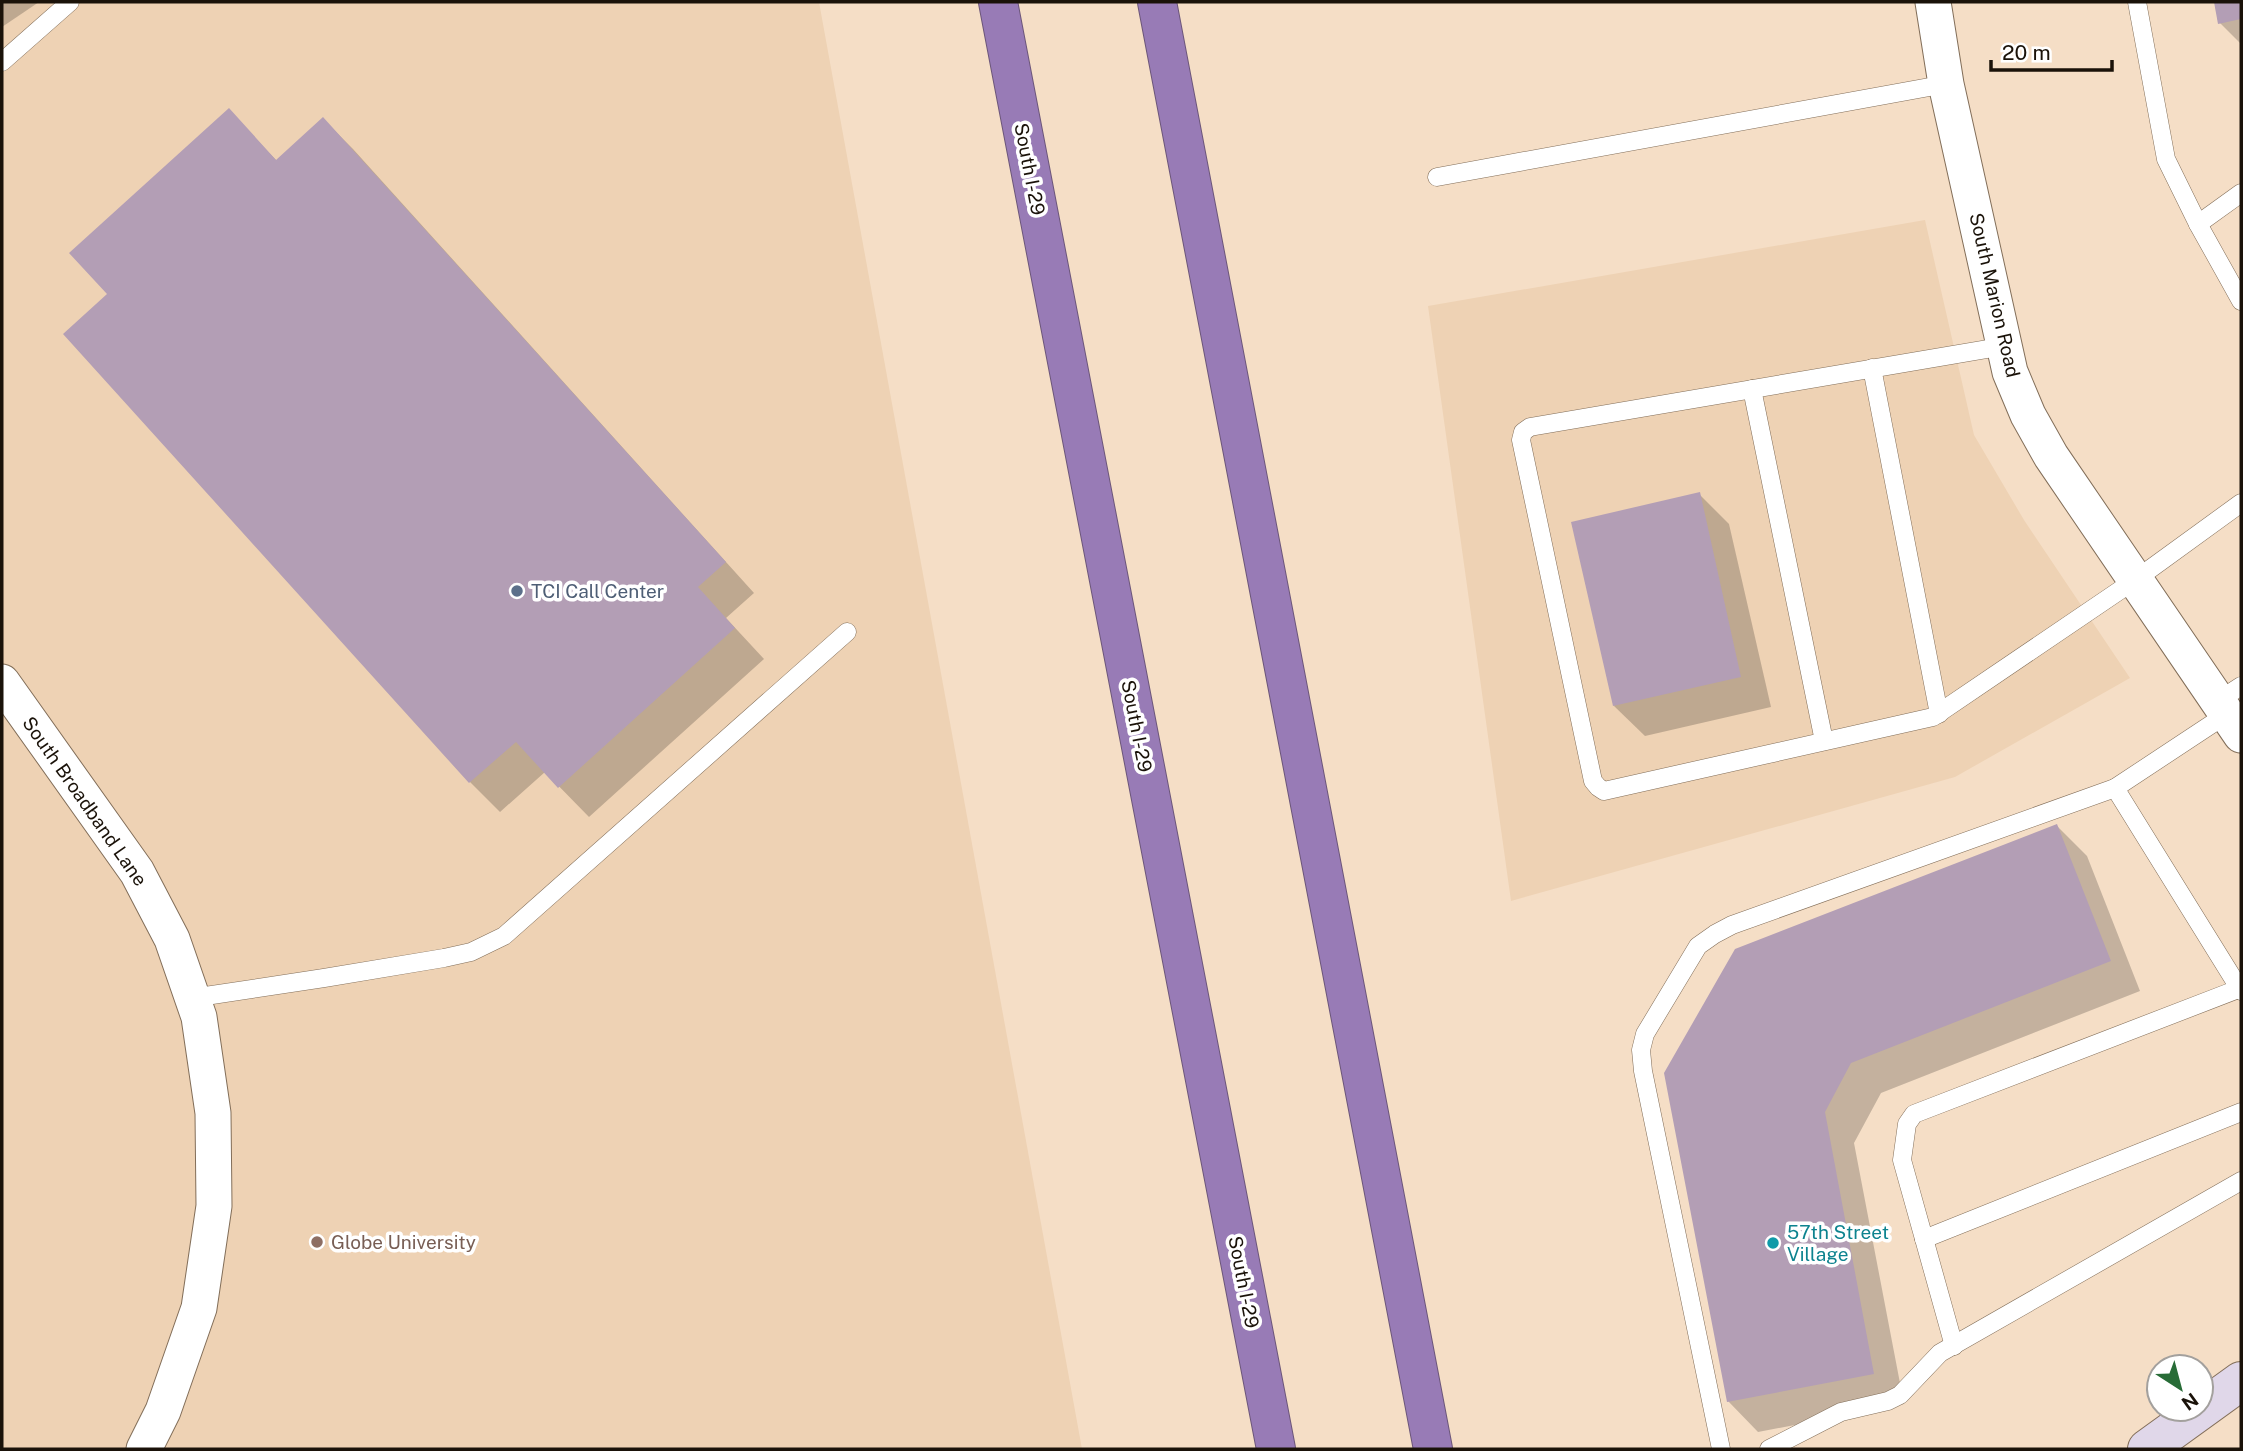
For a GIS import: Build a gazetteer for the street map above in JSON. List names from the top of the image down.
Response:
{
  "streets": {
    "highway": ["South I-29"],
    "street": ["South Marion Road", "South Broadband Lane"]
  },
  "places": ["TCI Call Center", "Globe University", "57th Street Village"],
  "scale_bar": "20 m",
  "north": "bottom right"
}
